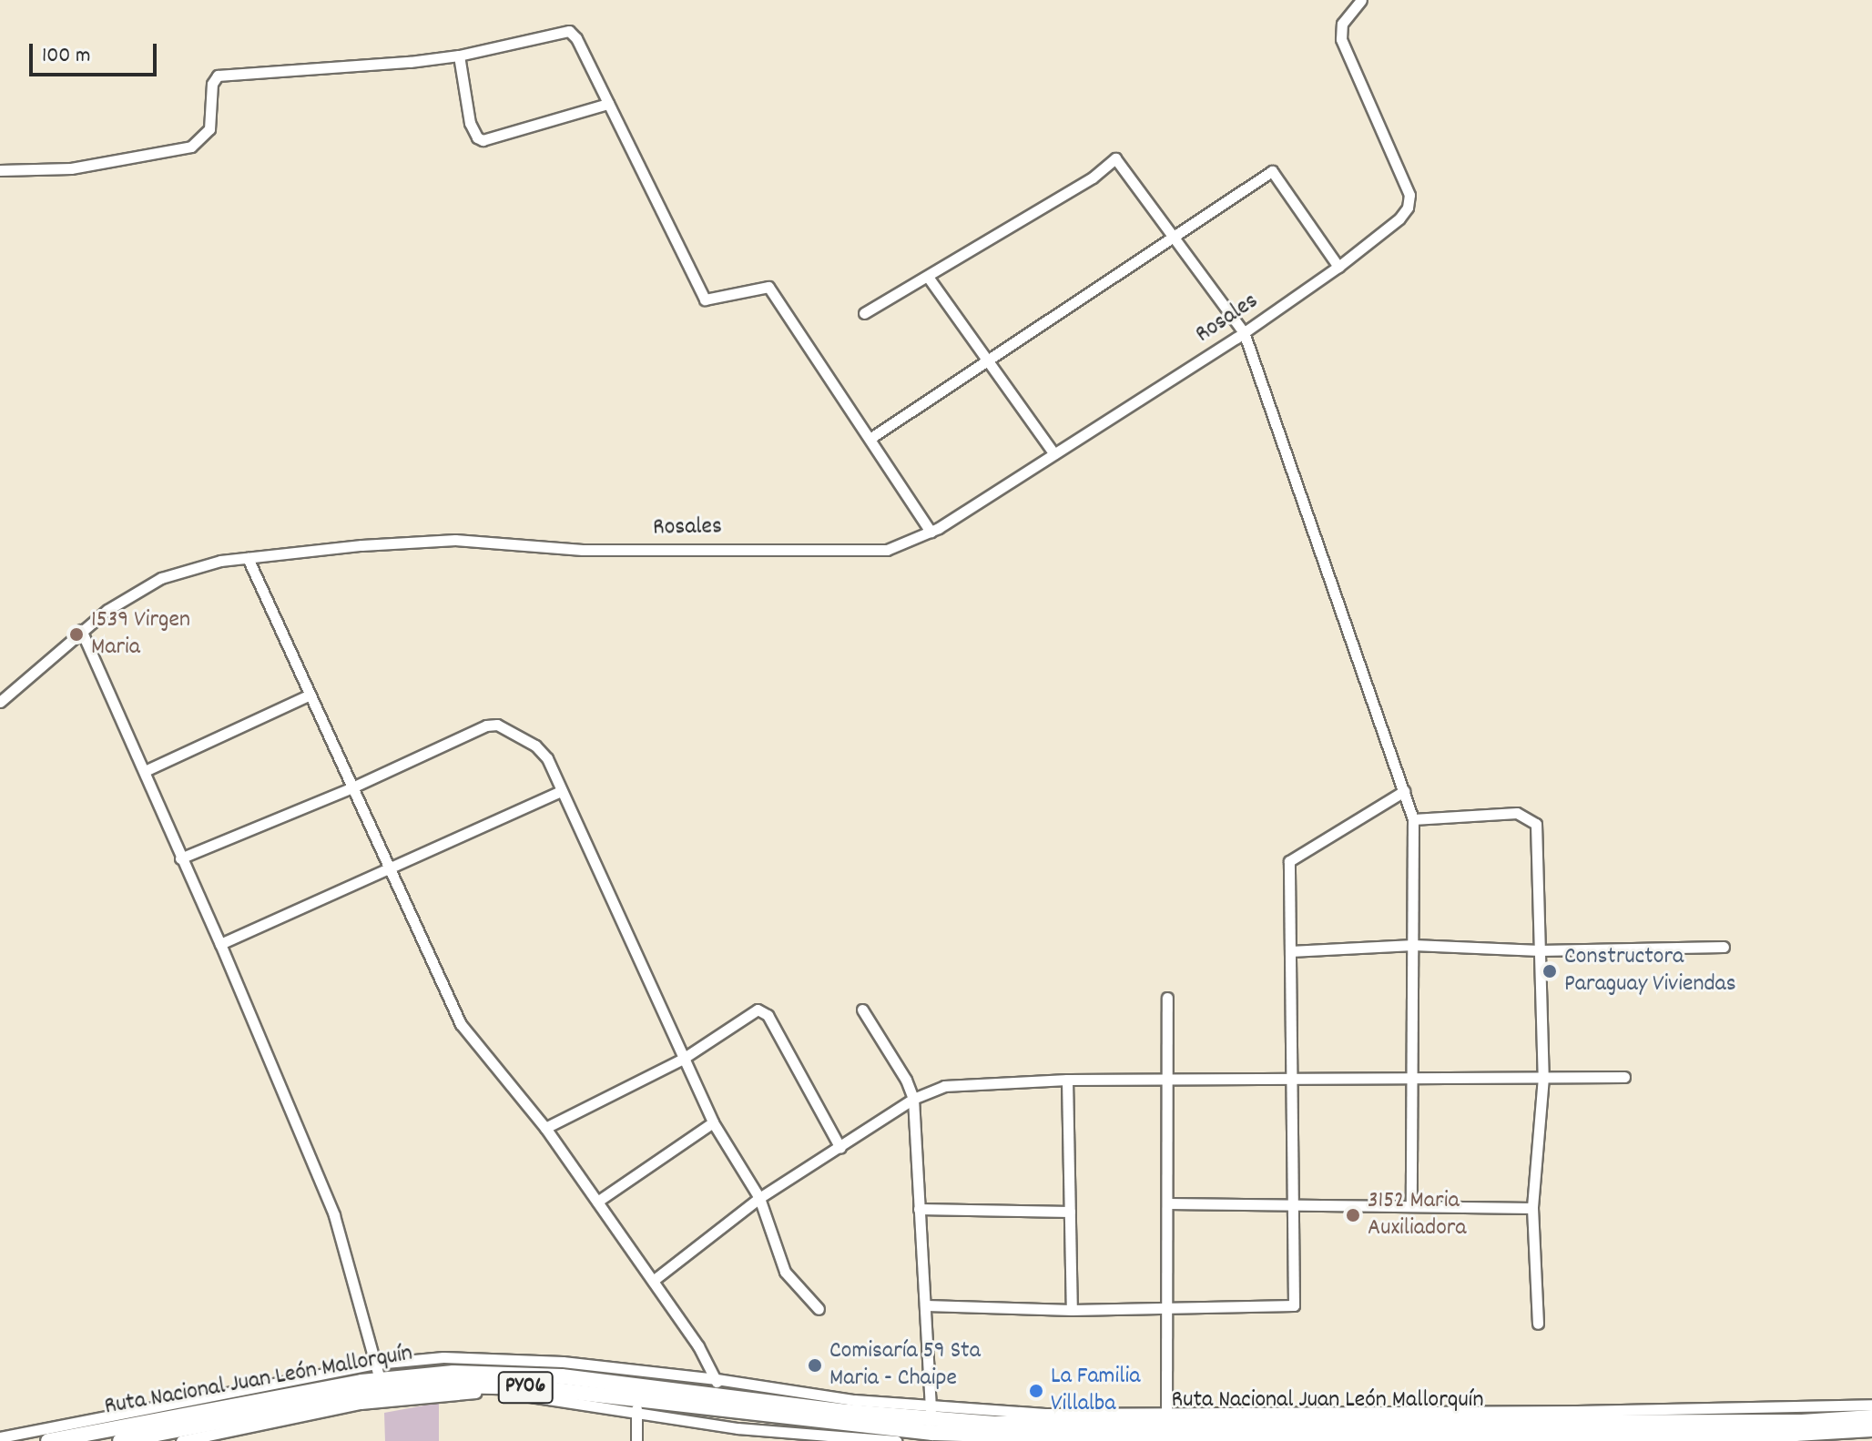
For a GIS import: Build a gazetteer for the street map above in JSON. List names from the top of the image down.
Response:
{
  "streets": {
    "highway": ["Ruta Nacional Juan León Mallorquín", "PY06"],
    "street": ["Rosales"]
  },
  "places": [
    "1539 Virgen Maria",
    "Constructora Paraguay Viviendas",
    "3152 Maria Auxiliadora",
    "Comisaría 59 Sta Maria - Chaipe",
    "La Familia Villalba"
  ],
  "scale_bar": "100 m"
}
